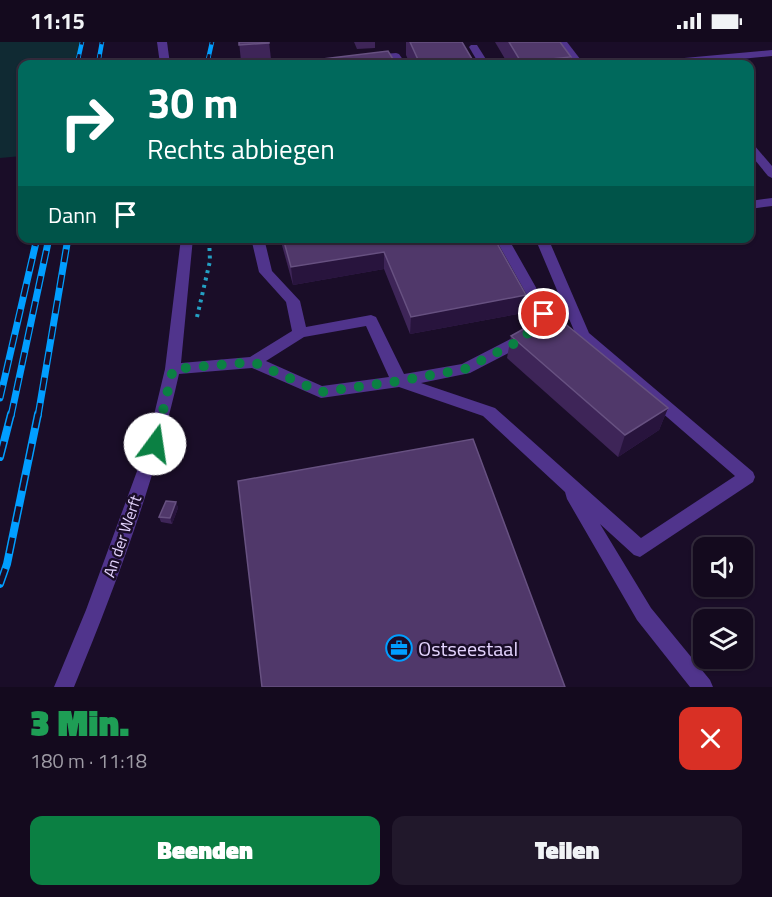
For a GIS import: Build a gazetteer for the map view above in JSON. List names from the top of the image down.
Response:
{
  "streets": {
    "street": ["An der Werft"]
  },
  "places": {
    "office": ["Ostseestaal"]
  },
  "page": {
    "status": "11:15",
    "turn": ["30 m", "Rechts abbiegen"],
    "then": "Dann",
    "heading": ["3 Min.", "180 m · 11:18"],
    "buttons": ["Beenden", "Teilen"]
  }
}
